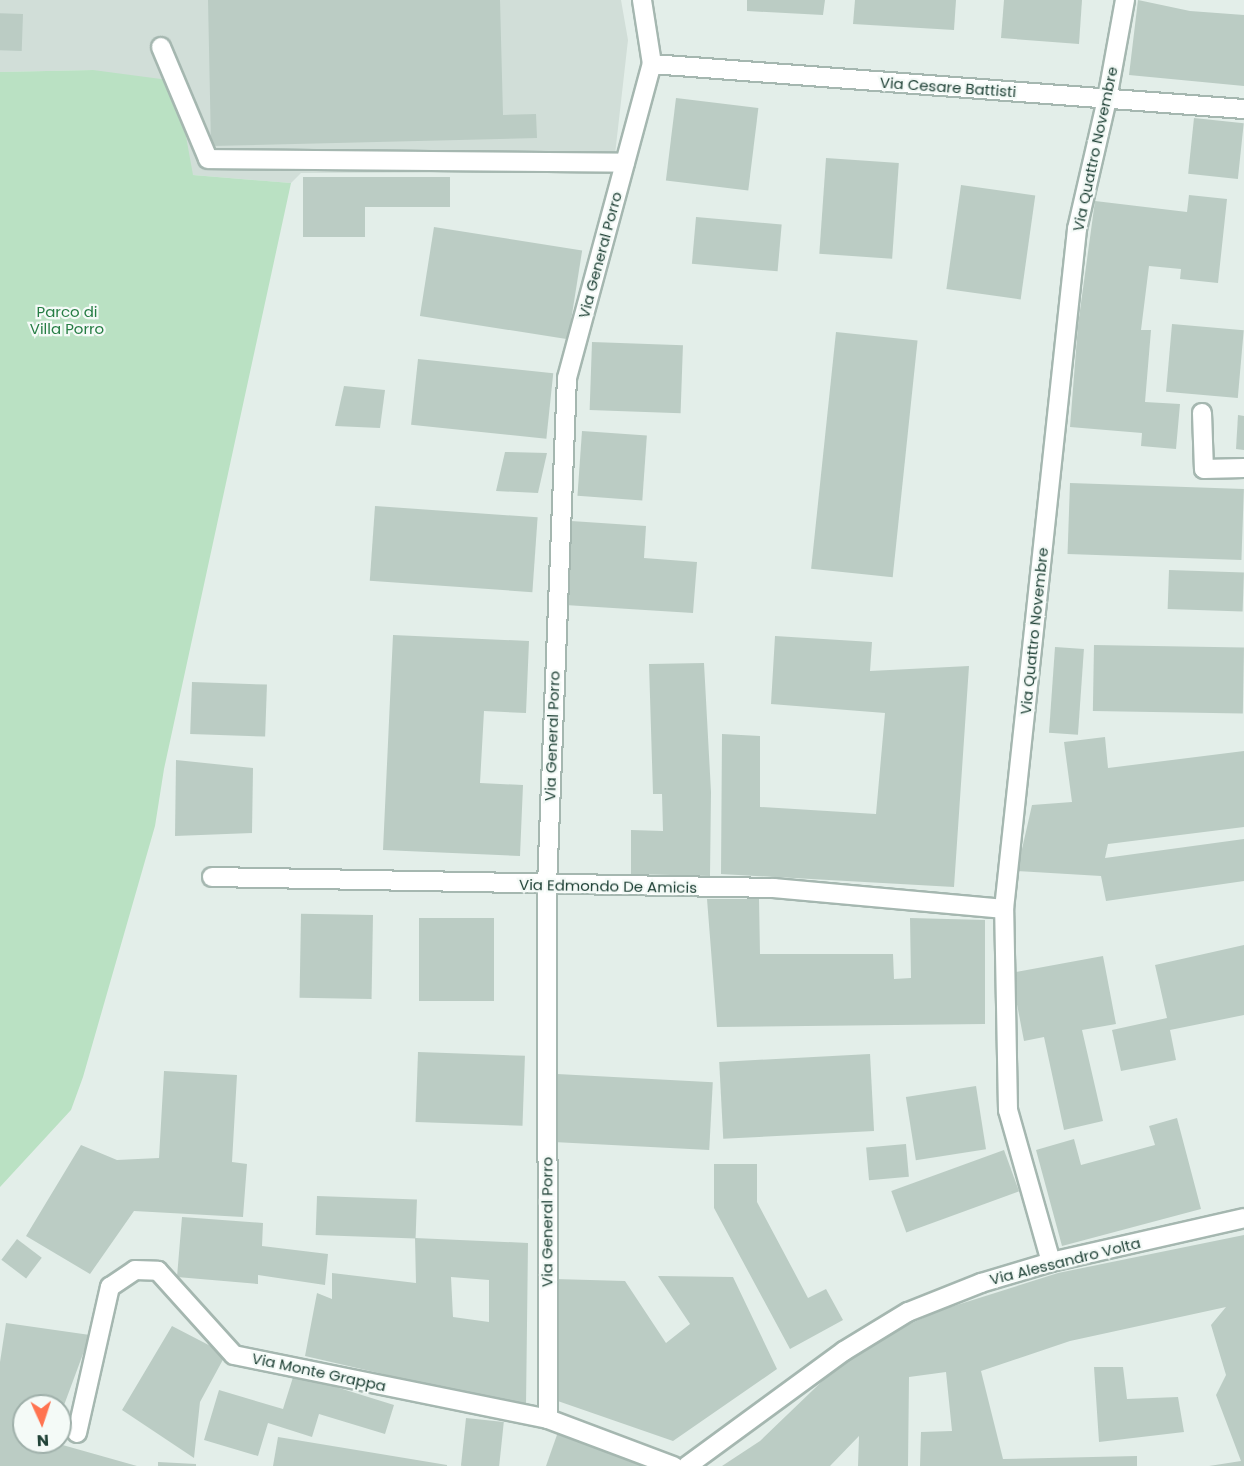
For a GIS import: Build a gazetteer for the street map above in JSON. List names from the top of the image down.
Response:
{
  "streets": {
    "street": [
      "Via Cesare Battisti",
      "Via Quattro Novembre",
      "Via General Porro",
      "Via Edmondo De Amicis",
      "Via Alessandro Volta",
      "Via Monte Grappa"
    ]
  },
  "crossings": [
    ["Via Cesare Battisti", "Via Quattro Novembre"],
    ["Via Cesare Battisti", "Via General Porro"],
    ["Via Quattro Novembre", "Via Edmondo De Amicis"],
    ["Via Quattro Novembre", "Via Alessandro Volta"],
    ["Via General Porro", "Via Edmondo De Amicis"],
    ["Via General Porro", "Via Monte Grappa"]
  ],
  "parks": ["Parco di Villa Porro"],
  "north": "bottom"
}
